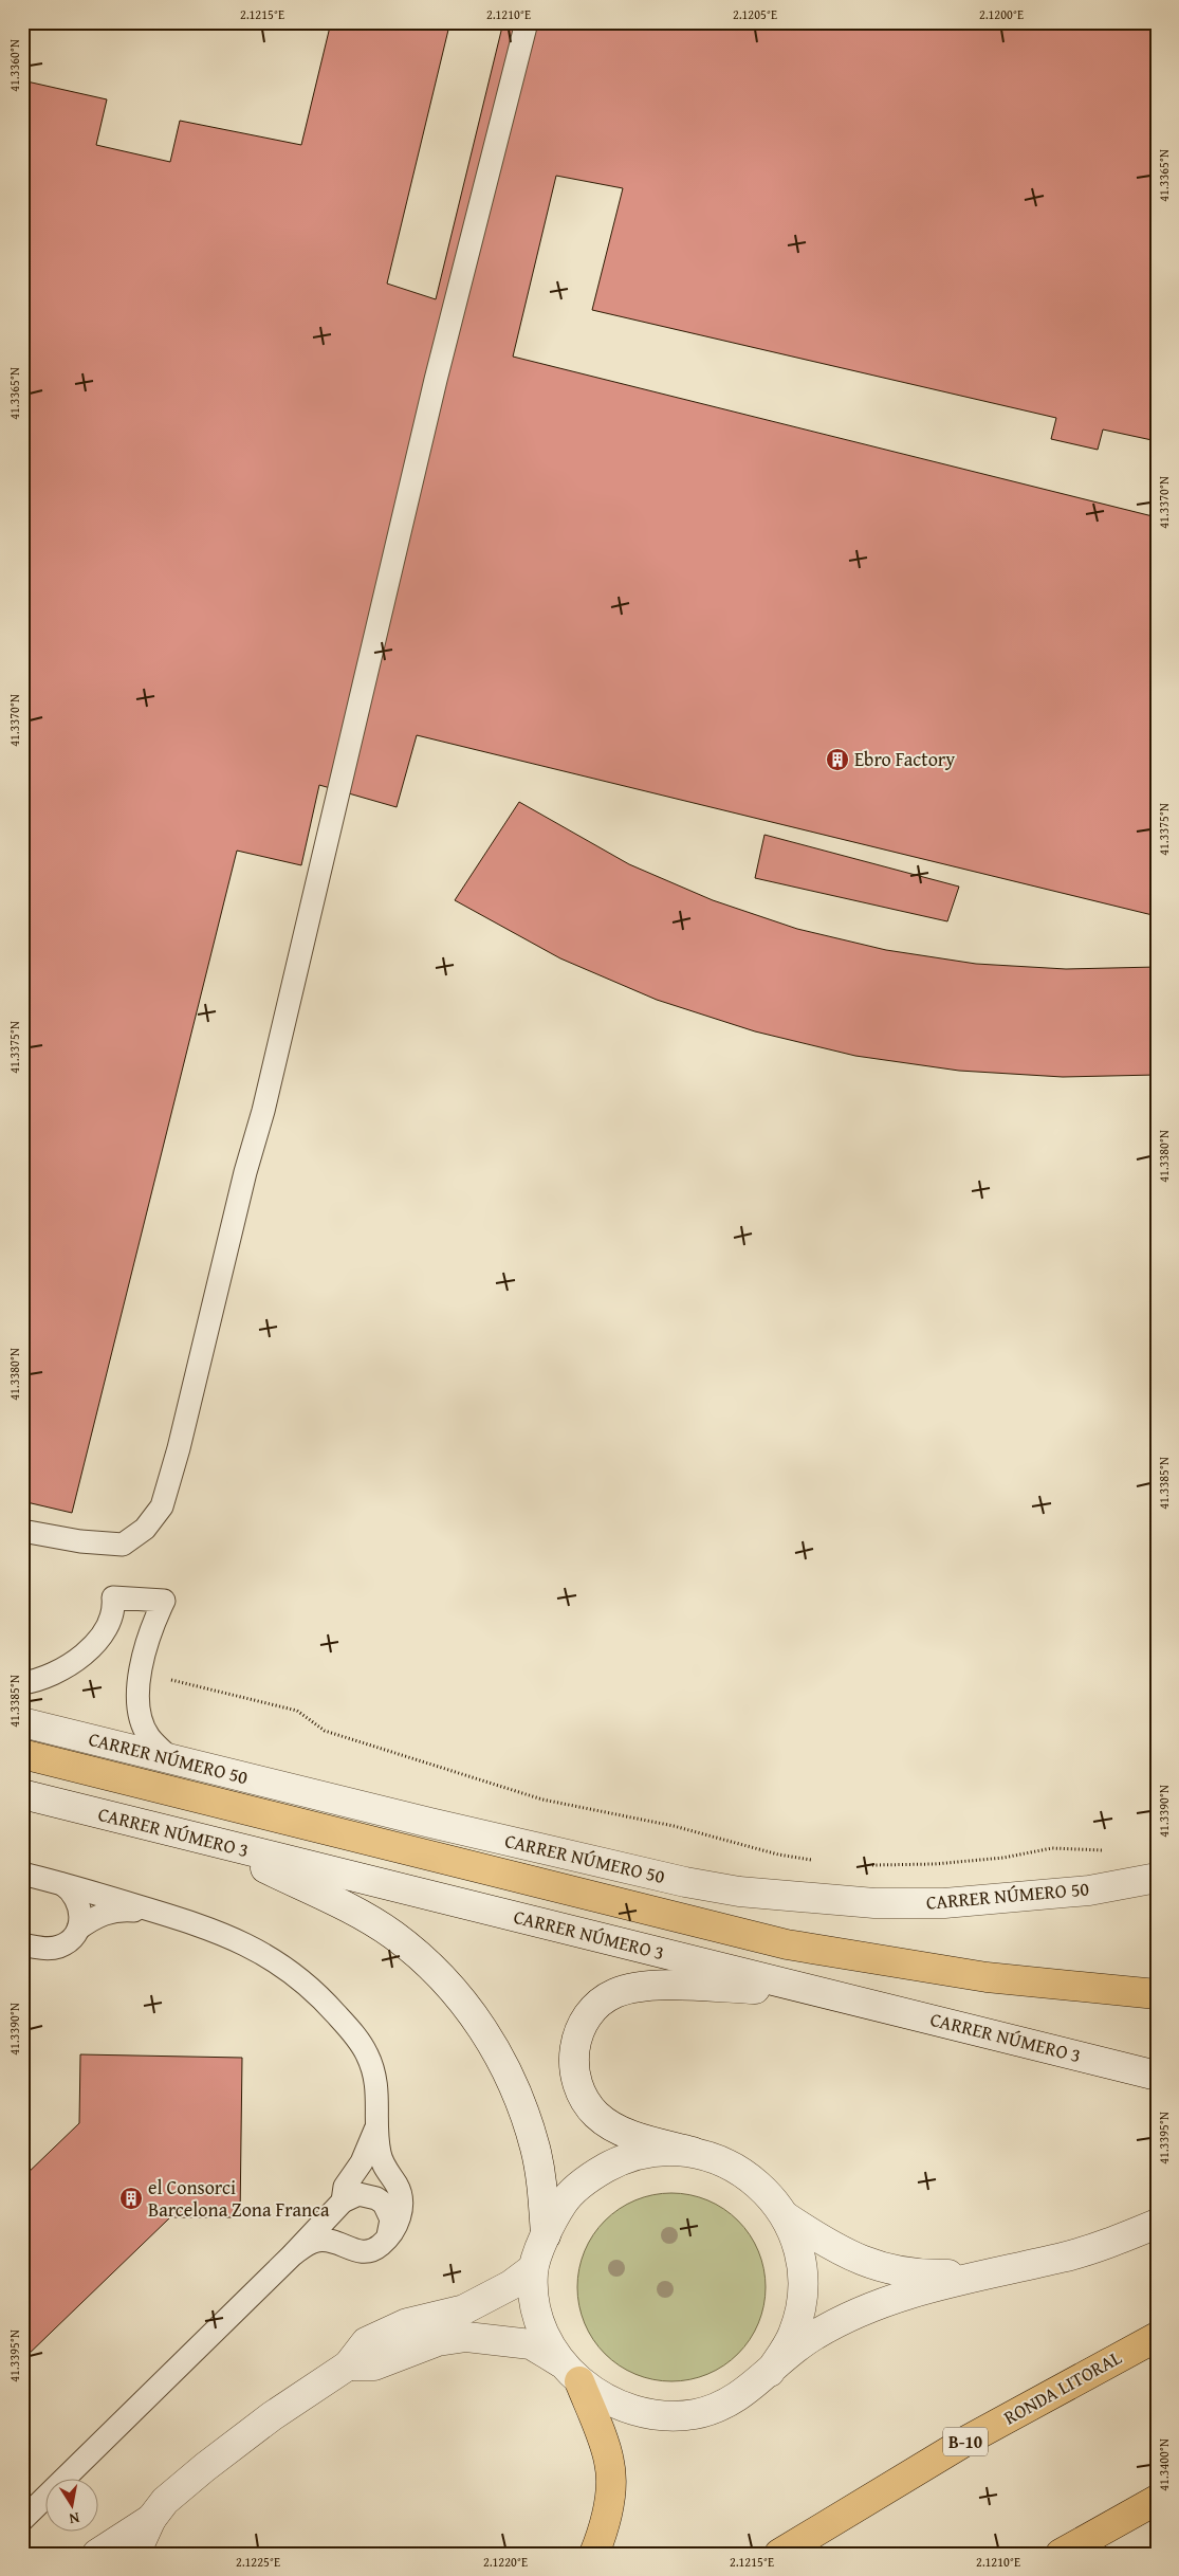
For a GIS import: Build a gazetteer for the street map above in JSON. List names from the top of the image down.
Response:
{
  "streets": {
    "highway": ["RONDA LITORAL", "B-10"],
    "street": ["CARRER NÚMERO 50", "CARRER NÚMERO 3"]
  },
  "places": {
    "building": ["Ebro Factory", "el Consorci Barcelona Zona Franca"]
  },
  "north": "bottom",
  "coordinates": [
    "2.1215°E",
    "2.1210°E",
    "2.1205°E",
    "2.1200°E",
    "41.3360°N",
    "41.3365°N",
    "41.3370°N",
    "41.3375°N",
    "41.3380°N",
    "41.3385°N",
    "41.3390°N",
    "41.3395°N",
    "41.3400°N",
    "2.1225°E",
    "2.1220°E"
  ]
}
